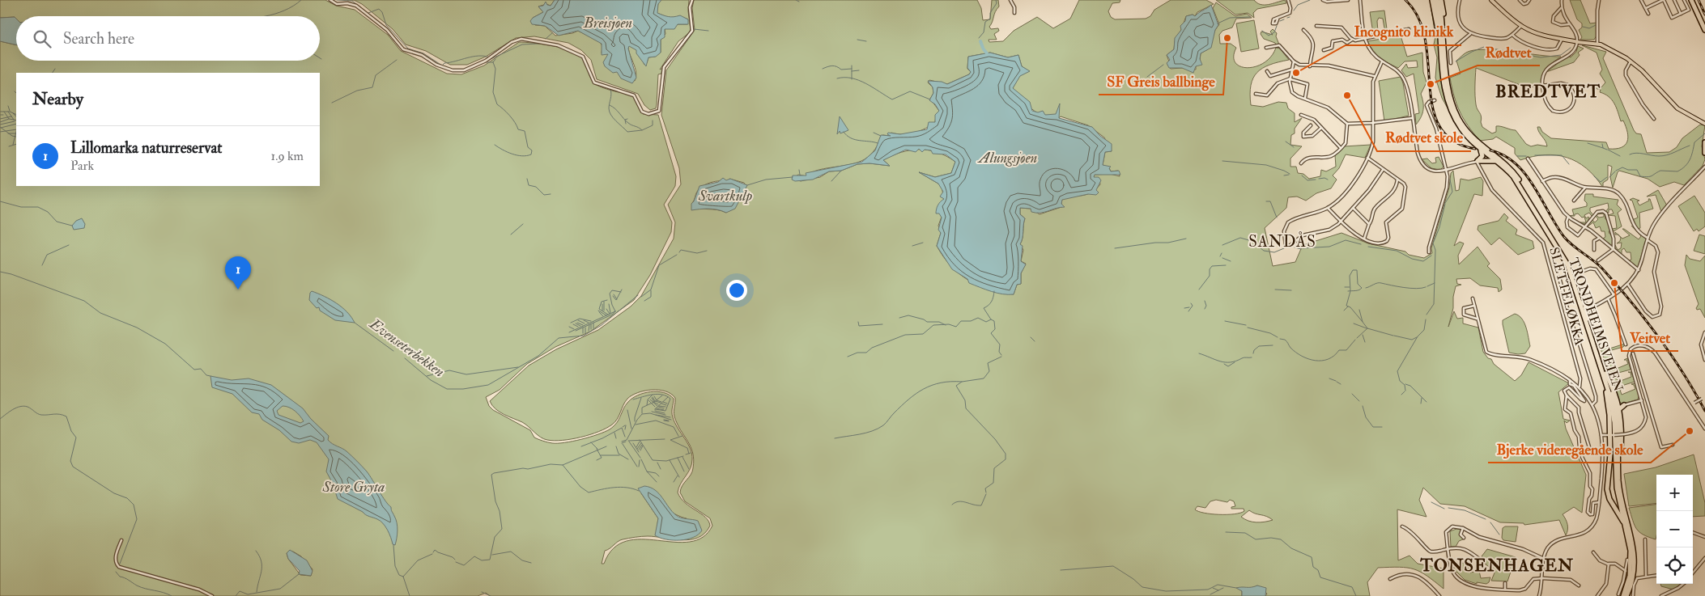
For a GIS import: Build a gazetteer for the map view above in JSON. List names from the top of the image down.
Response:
{
  "streets": {
    "highway": ["TRONDHEIMSVEIEN"],
    "street": ["SLETTELØKKA"]
  },
  "districts": ["BREDTVET", "SANDÅS", "TONSENHAGEN"],
  "water": [
    "Breisjøen",
    "Alungsjøen",
    "Svartkulp",
    "Evenseterbekken",
    "Store Gryta"
  ],
  "places": [
    "SF Greis ballbinge",
    "Incognito klinikk",
    "Rødtvet",
    "Rødtvet skole",
    "Veitvet",
    "Bjerke videregående skole"
  ],
  "page": {
    "search": "Search here",
    "heading": "Nearby",
    "list": [
      {
        "mark": "1",
        "name": "Lillomarka naturreservat",
        "note": "Park",
        "value": "1.9 km"
      }
    ],
    "pins": "1",
    "map_buttons": ["+", "−"]
  }
}
